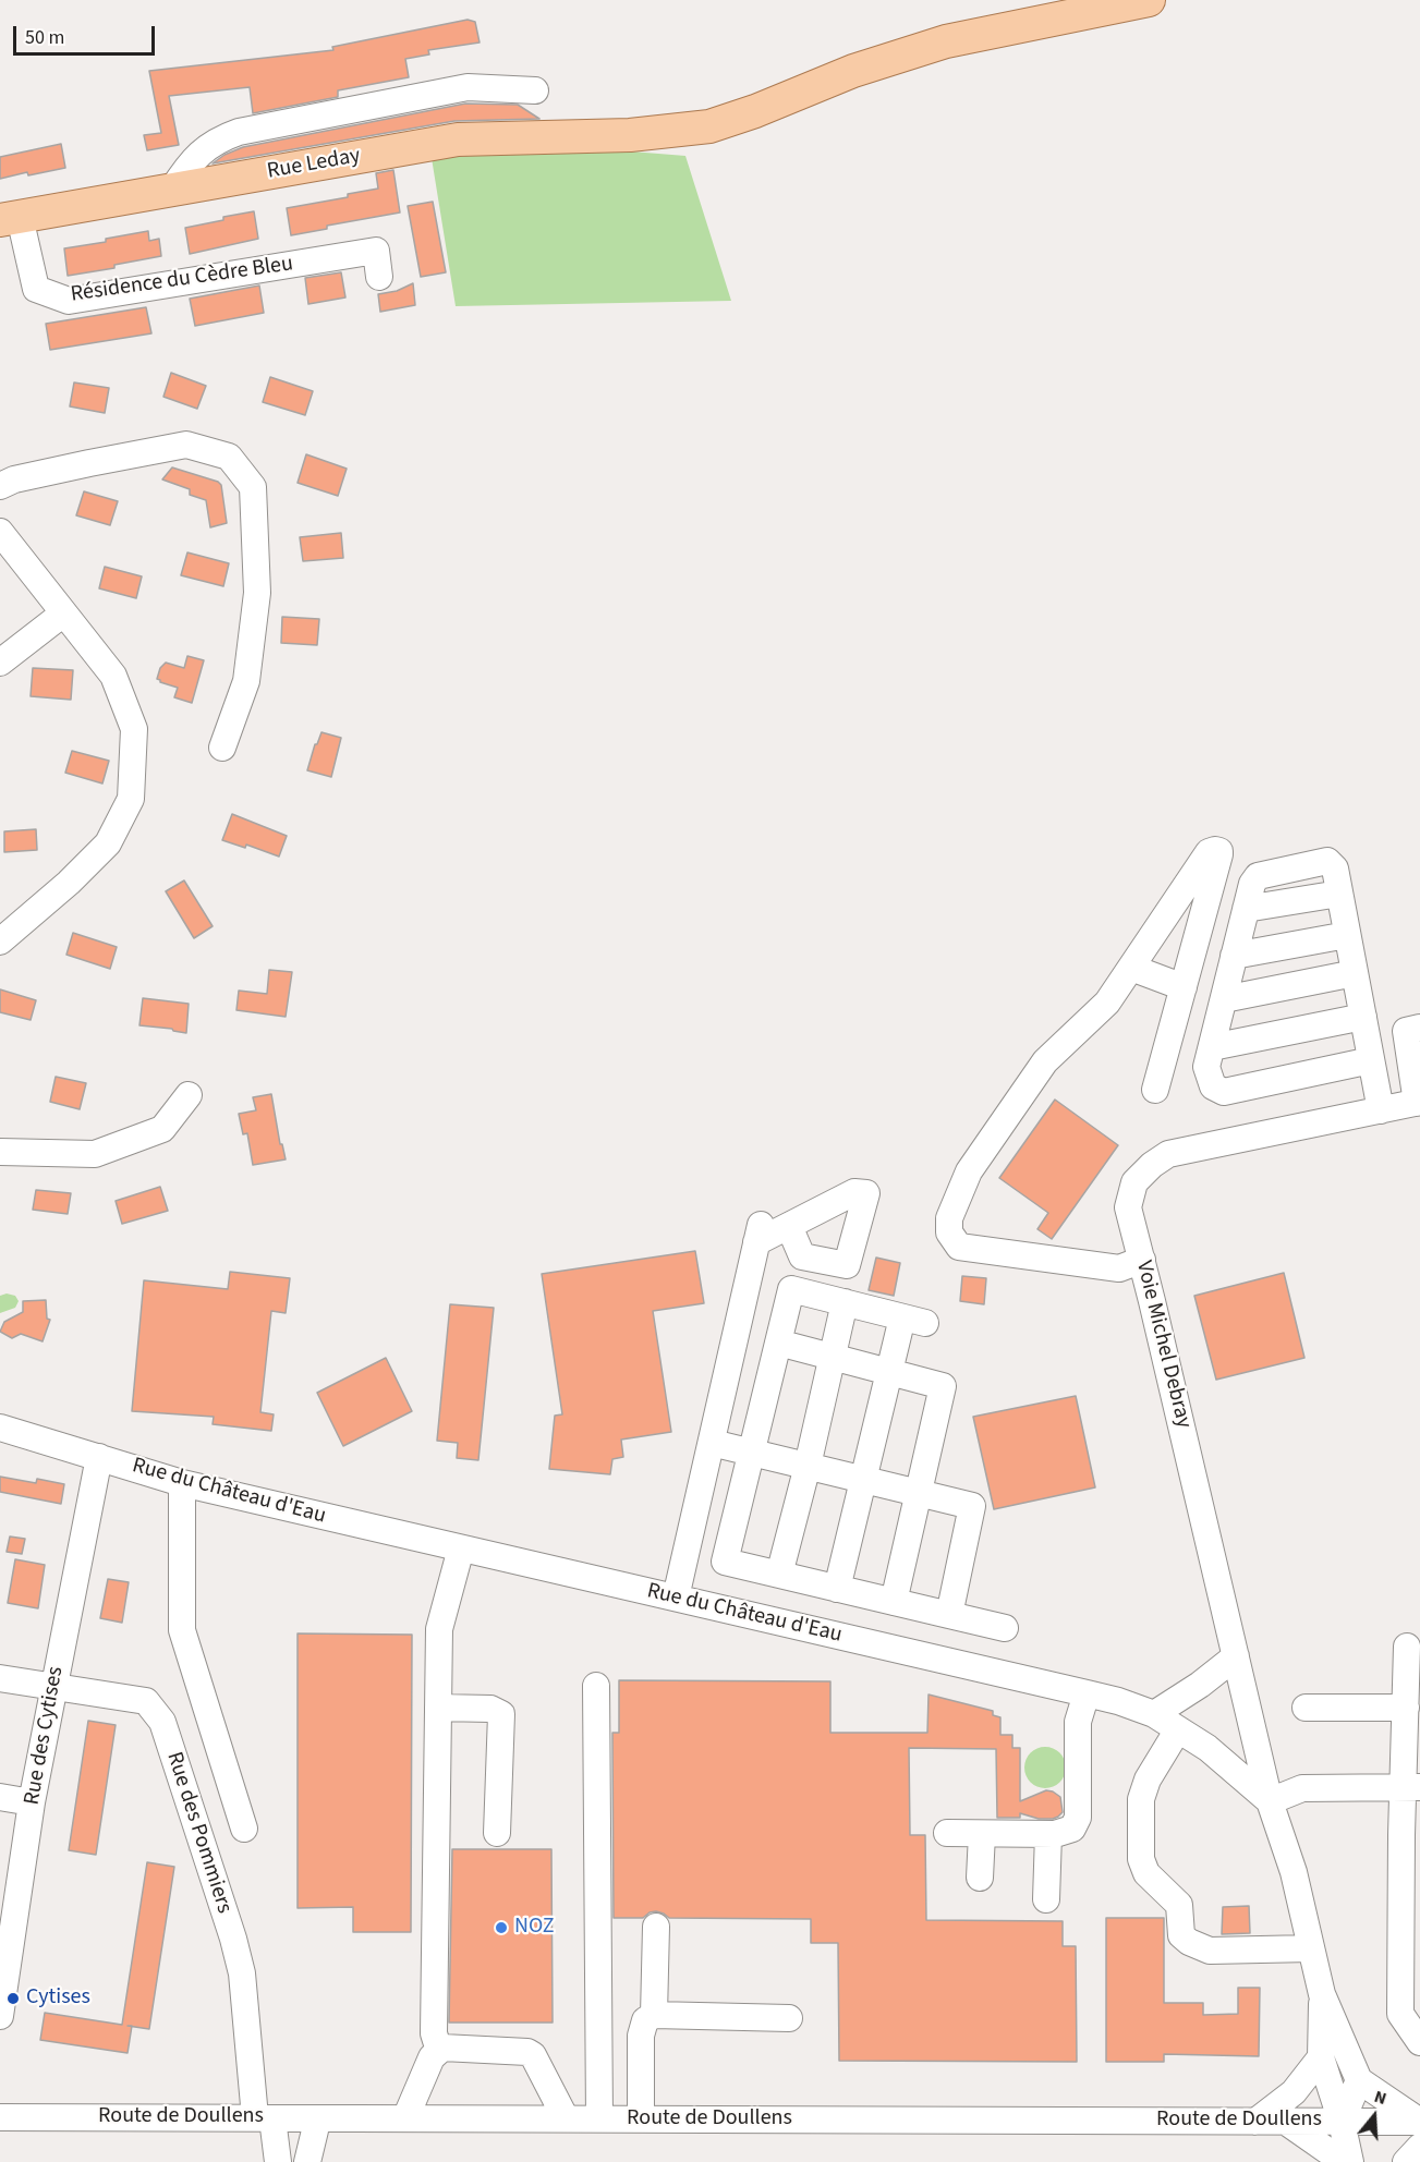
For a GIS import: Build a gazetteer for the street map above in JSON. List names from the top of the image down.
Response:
{
  "streets": {
    "main road": ["Rue Leday"],
    "street": [
      "Résidence du Cèdre Bleu",
      "Voie Michel Debray",
      "Rue du Château d'Eau",
      "Rue des Cytises",
      "Rue des Pommiers",
      "Route de Doullens"
    ]
  },
  "crossings": [
    ["Rue Leday", "Résidence du Cèdre Bleu"],
    ["Voie Michel Debray", "Rue du Château d'Eau"],
    ["Rue du Château d'Eau", "Rue des Cytises"],
    ["Rue des Cytises", "Rue des Pommiers"],
    ["Rue des Pommiers", "Route de Doullens"]
  ],
  "places": ["NOZ", "Cytises"],
  "scale_bar": "50 m",
  "north": "top"
}
